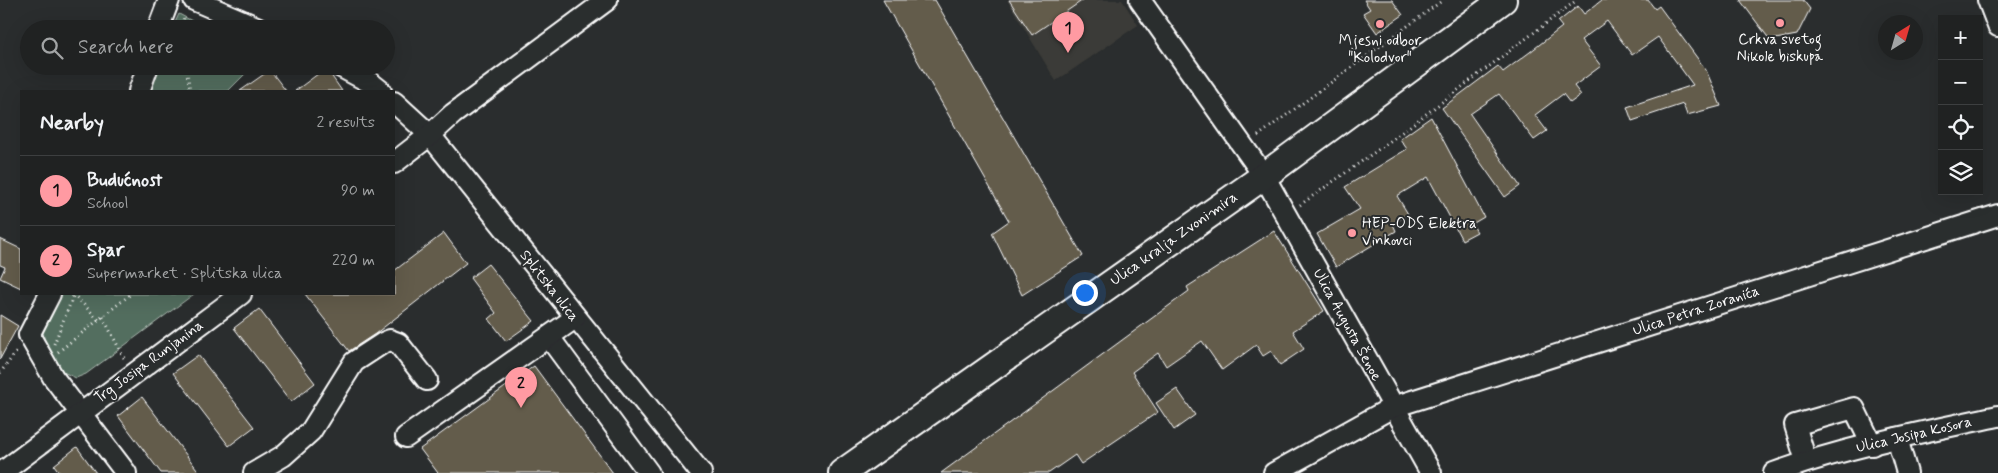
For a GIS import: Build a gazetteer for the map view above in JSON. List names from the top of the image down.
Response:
{
  "streets": {
    "main road": ["Ulica kralja Zvonimira"],
    "street": [
      "Splitska ulica",
      "Ulica Petra Zoranića",
      "Ulica Augusta Šenoe",
      "Trg Josipa Runjanina",
      "Ulica Josipa Kosora"
    ]
  },
  "crossings": [
    ["Ulica kralja Zvonimira", "Ulica Augusta Šenoe"],
    ["Ulica Petra Zoranića", "Ulica Augusta Šenoe"]
  ],
  "places": ["Crkva svetog Nikole biskupa", "Mjesni odbor \"Kolodvor\"", "HEP-ODS Elektra Vinkovci"],
  "north": "top right",
  "page": {
    "pins": ["1", "2"],
    "map_buttons": ["+", "−"],
    "search": "Search here",
    "heading": ["Nearby", "2 results"],
    "list": [
      {
        "mark": "1",
        "name": "Budućnost",
        "note": "School",
        "value": "90 m"
      },
      {
        "mark": "2",
        "name": "Spar",
        "note": "Supermarket · Splitska ulica",
        "value": "220 m"
      }
    ]
  }
}
